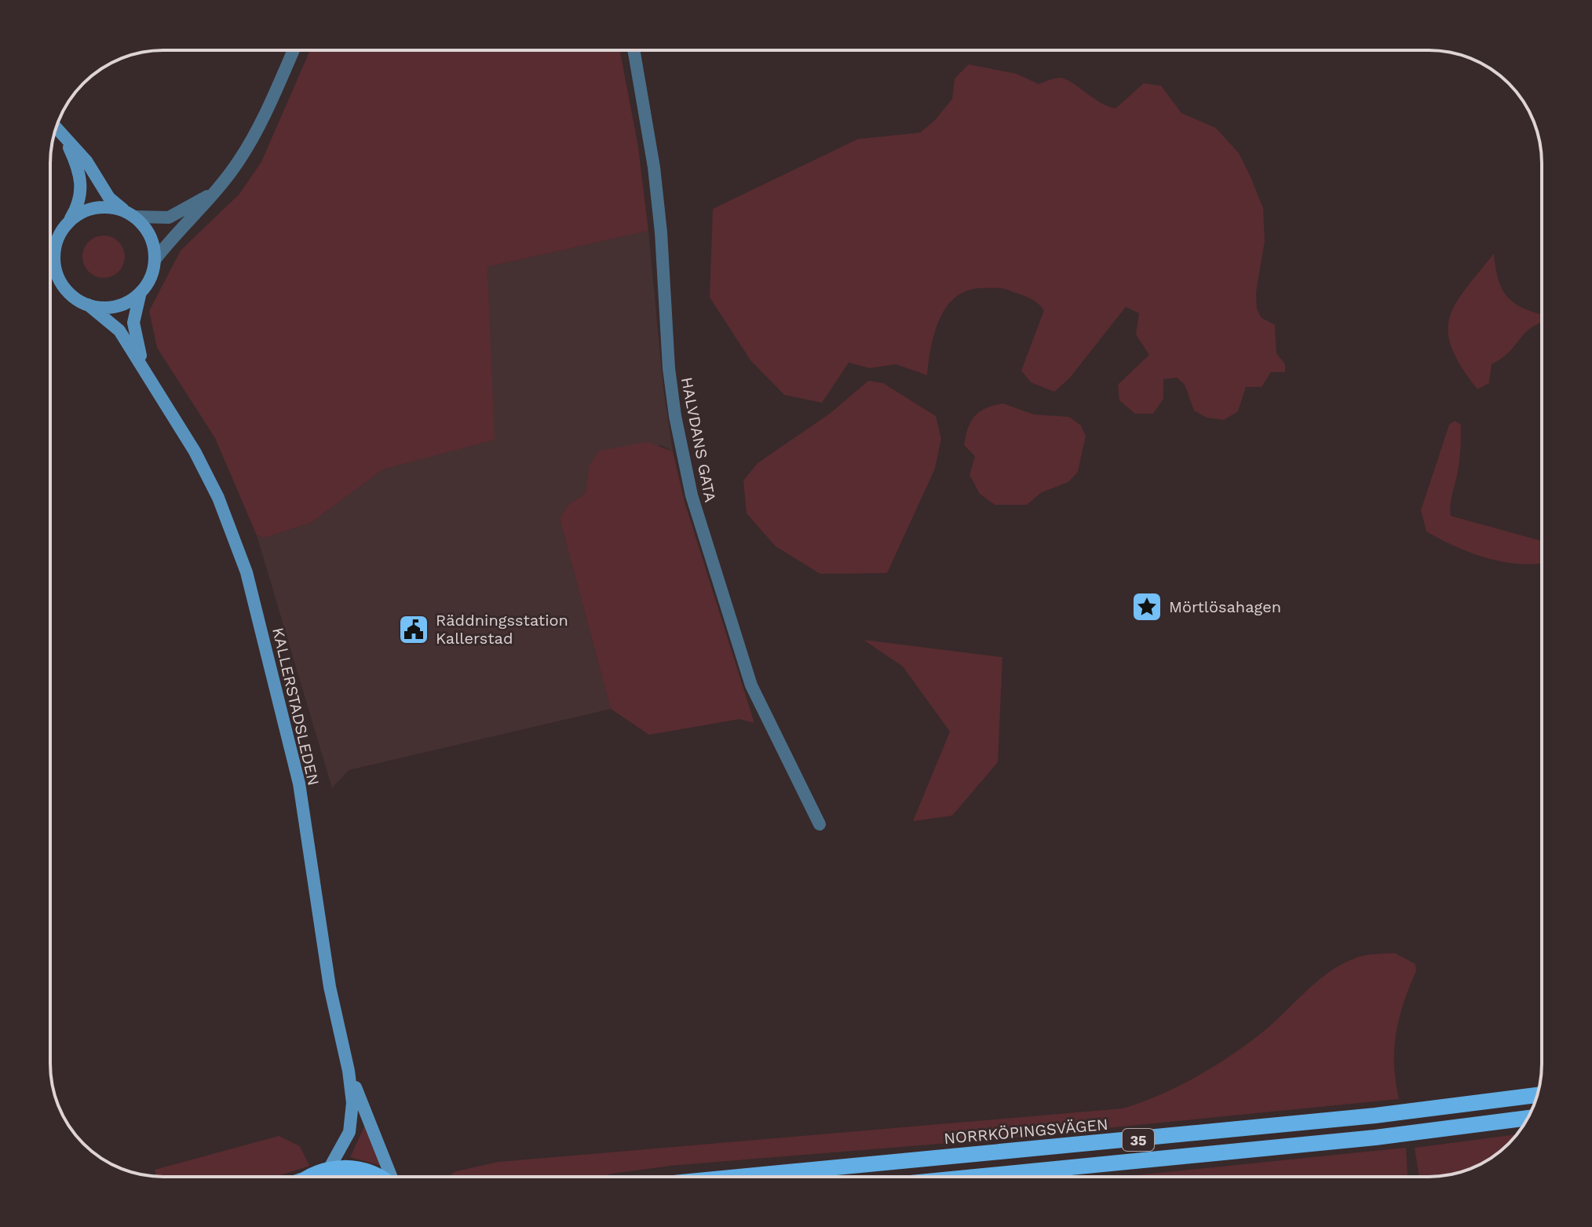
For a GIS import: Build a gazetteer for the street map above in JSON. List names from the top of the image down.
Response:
{
  "streets": {
    "main road": ["KALLERSTADSLEDEN", "NORRKÖPINGSVÄGEN", "35"],
    "street": ["HALVDANS GATA"]
  },
  "places": {
    "place": ["Mörtlösahagen"],
    "public building": ["Räddningsstation Kallerstad"]
  }
}
